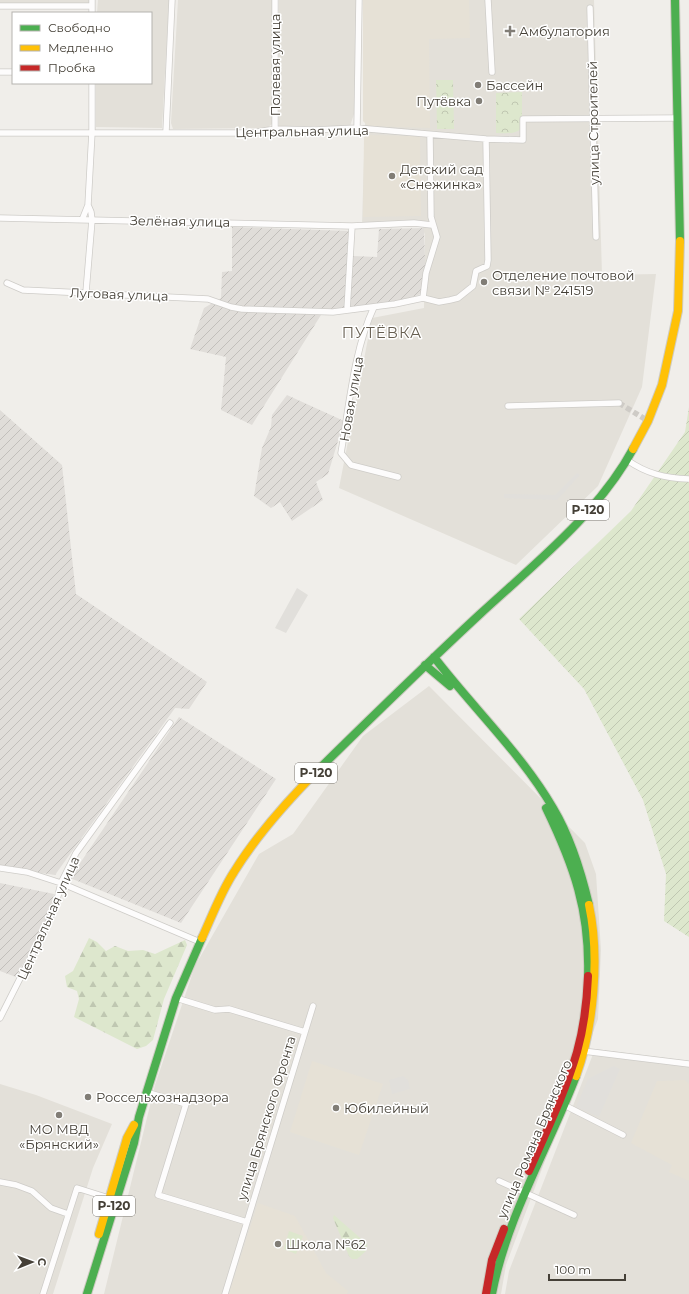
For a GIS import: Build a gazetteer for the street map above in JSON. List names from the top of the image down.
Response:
{
  "streets": {
    "main road": ["Р-120", "улица Романа Брянского"],
    "street": [
      "Полевая улица",
      "улица Строителей",
      "Центральная улица",
      "Зелёная улица",
      "Луговая улица",
      "Новая улица",
      "улица Брянского Фронта"
    ]
  },
  "crossings": [
    ["Полевая улица", "Центральная улица"],
    ["улица Строителей", "Центральная улица"],
    ["Центральная улица", "Р-120"],
    ["Луговая улица", "Новая улица"],
    ["Р-120", "улица Брянского Фронта"],
    ["Р-120", "улица Романа Брянского"]
  ],
  "districts": ["ПУТЁВКА"],
  "places": {
    "health": ["Амбулатория"],
    "other": [
      "Бассейн",
      "Путёвка",
      "Детский сад «Снежинка»",
      "Отделение почтовой связи № 241519",
      "Россельхознадзора",
      "Юбилейный",
      "МО МВД «Брянский»",
      "Школа №62"
    ]
  },
  "legend": ["Свободно", "Медленно", "Пробка"],
  "scale_bar": "100 m",
  "north": "right"
}
